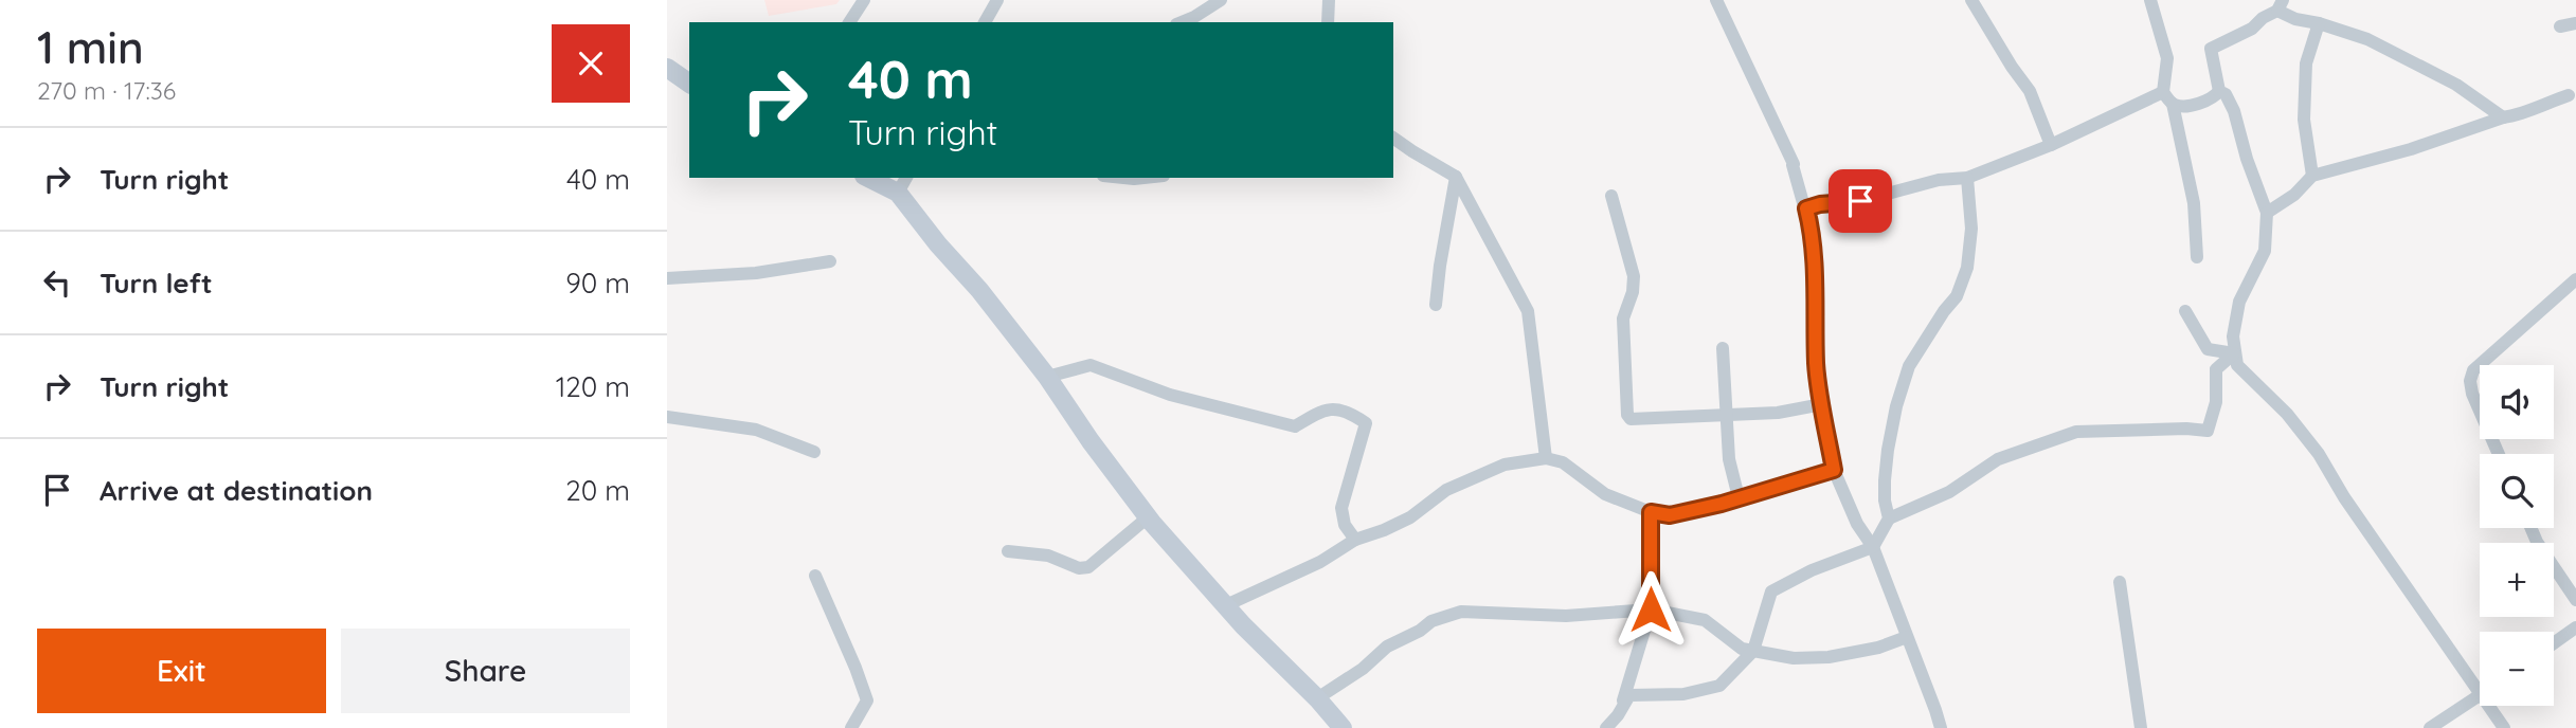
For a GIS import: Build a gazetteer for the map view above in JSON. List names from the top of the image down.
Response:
{
  "page": {
    "heading": ["1 min", "270 m · 17:36"],
    "turn": ["40 m", "Turn right"],
    "list": [
      {
        "name": "Turn right",
        "value": "40 m"
      },
      {
        "name": "Turn left",
        "value": "90 m"
      },
      {
        "name": "Turn right",
        "value": "120 m"
      },
      {
        "name": "Arrive at destination",
        "value": "20 m"
      }
    ],
    "map_buttons": ["+", "−"],
    "buttons": ["Exit", "Share"]
  }
}
